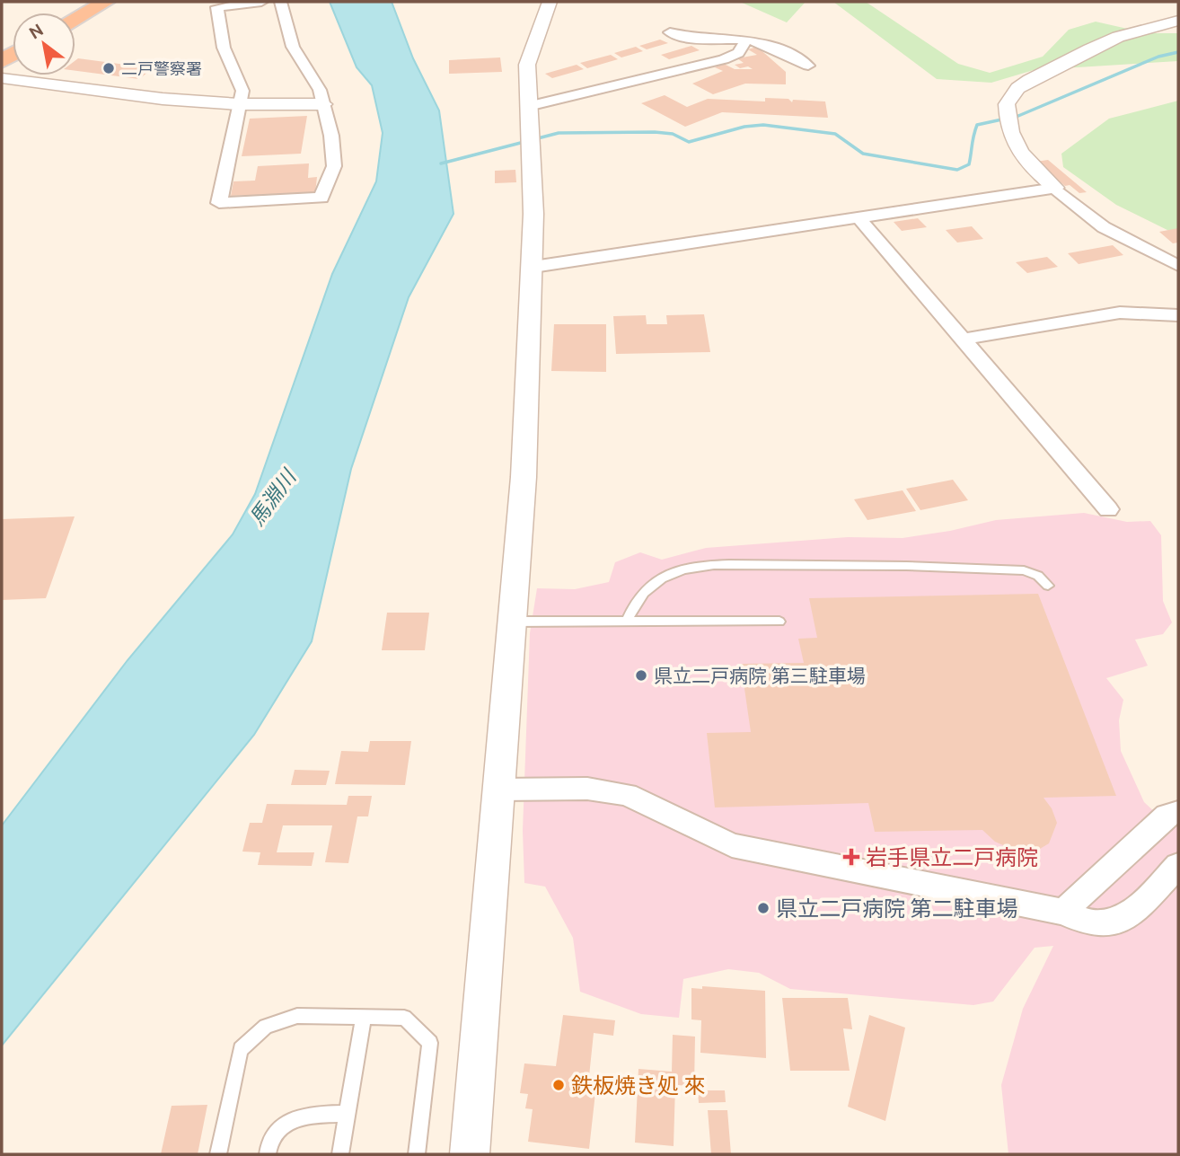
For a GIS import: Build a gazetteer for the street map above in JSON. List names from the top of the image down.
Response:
{
  "water": ["馬淵川"],
  "places": {
    "other": [
      "二戸警察署",
      "県立二戸病院 第三駐車場",
      "県立二戸病院 第二駐車場",
      "鉄板焼き処 來"
    ],
    "health": ["岩手県立二戸病院"]
  },
  "north": "top left"
}
